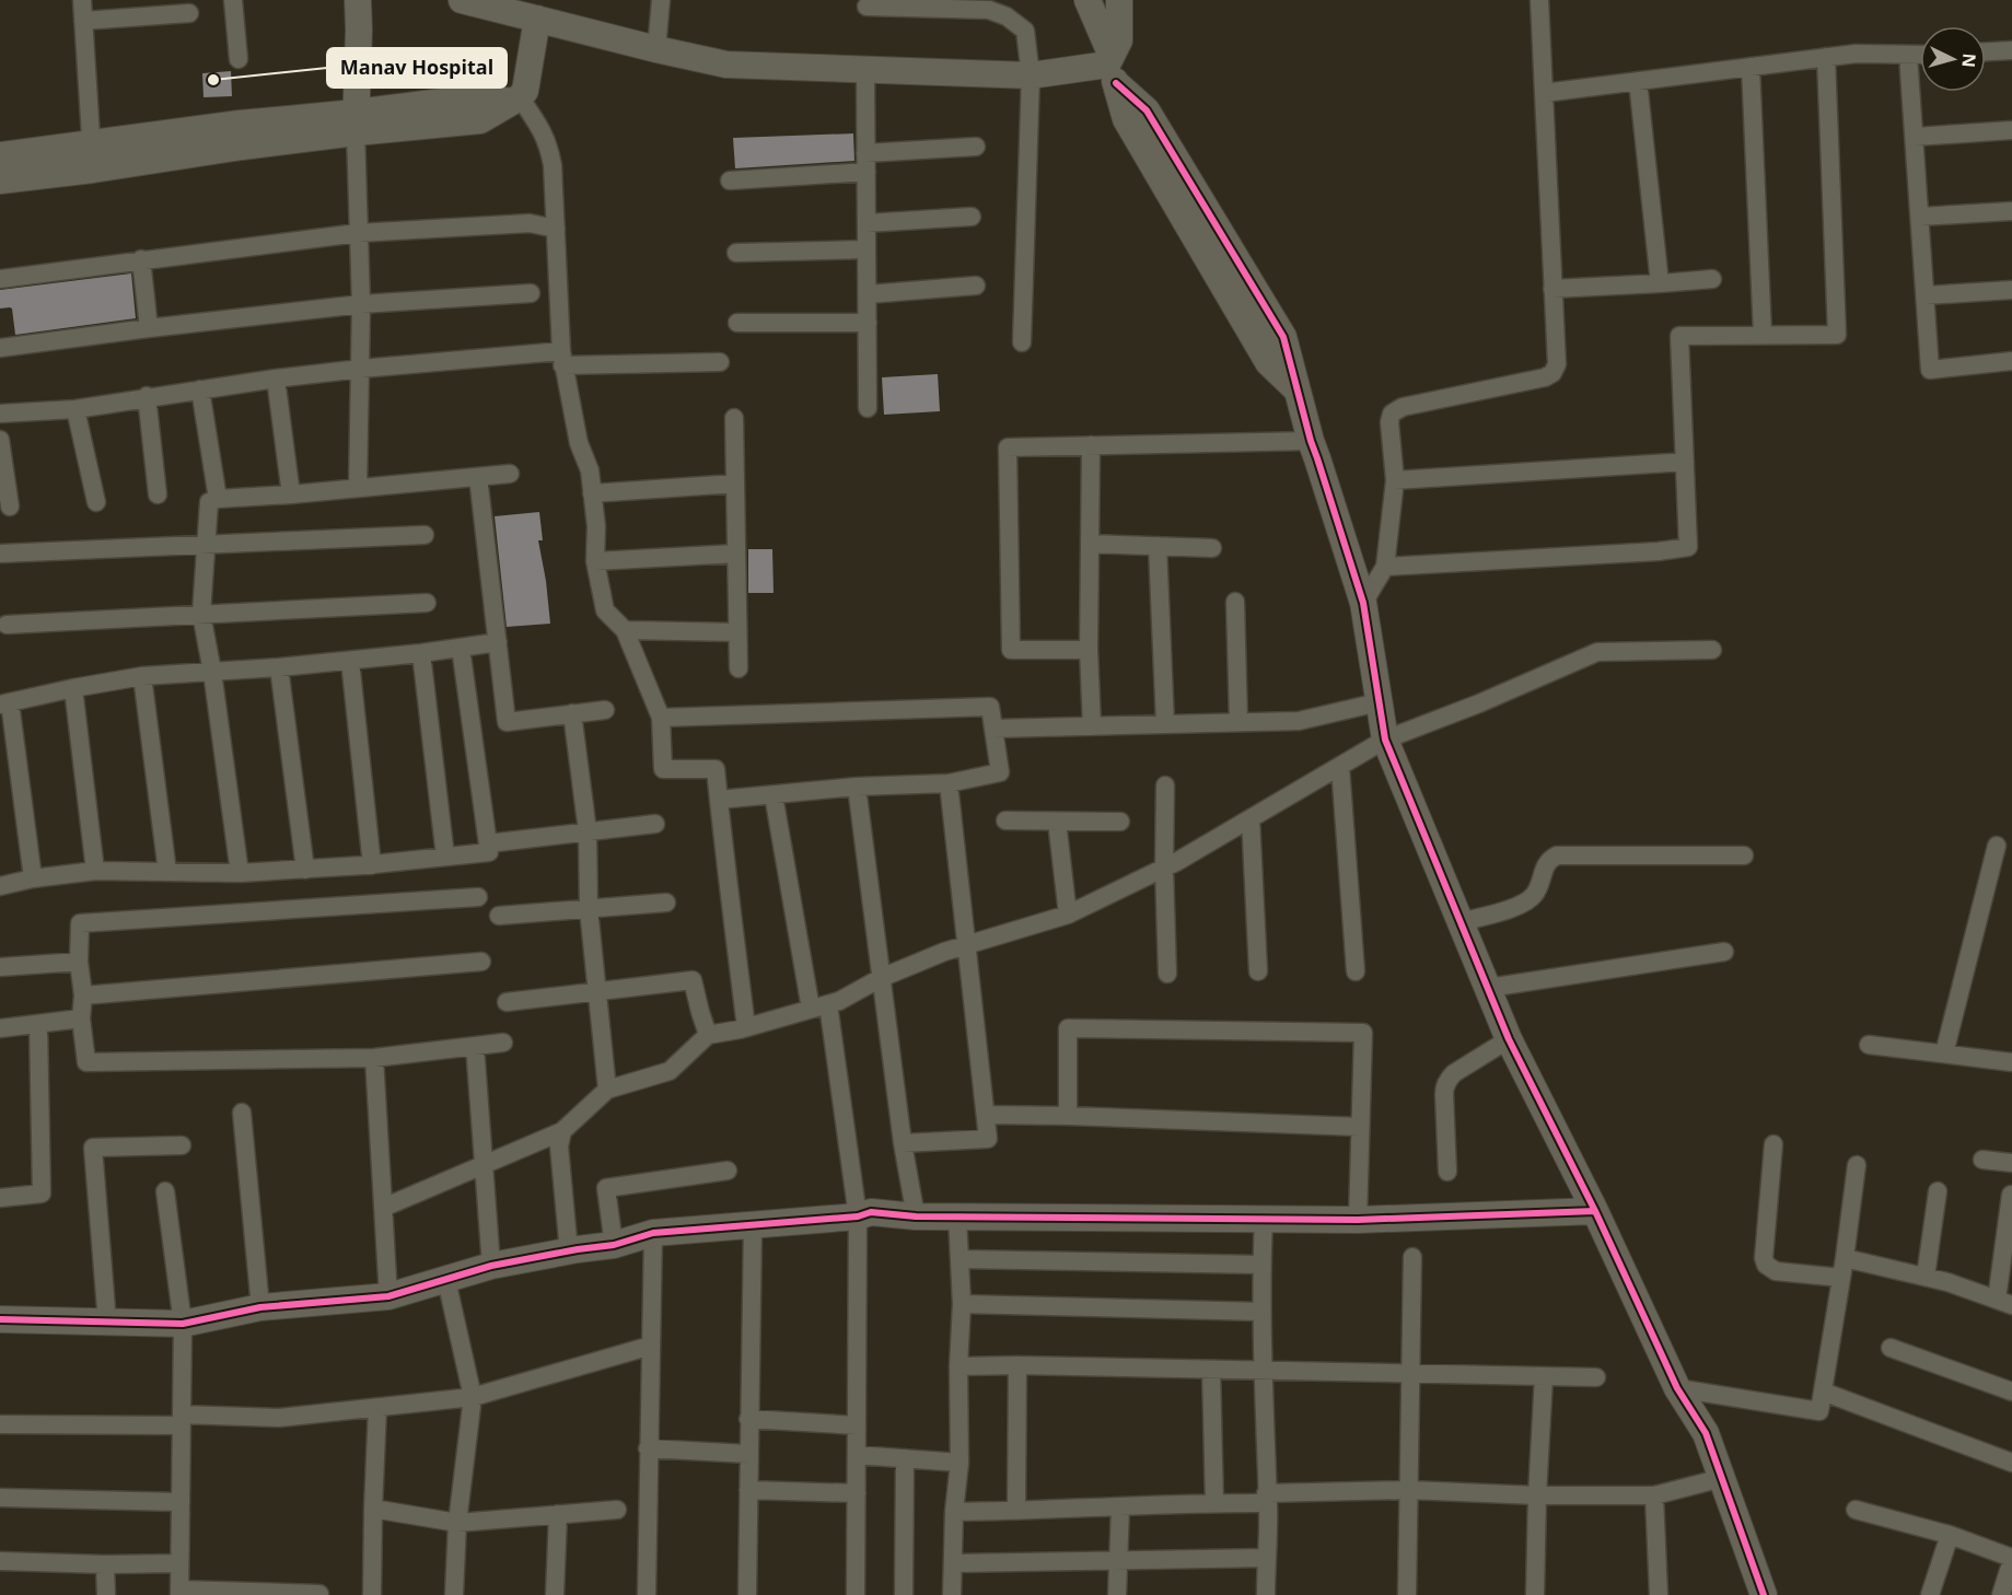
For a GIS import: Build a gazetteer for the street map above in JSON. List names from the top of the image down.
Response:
{
  "places": ["Manav Hospital"],
  "north": "right"
}
